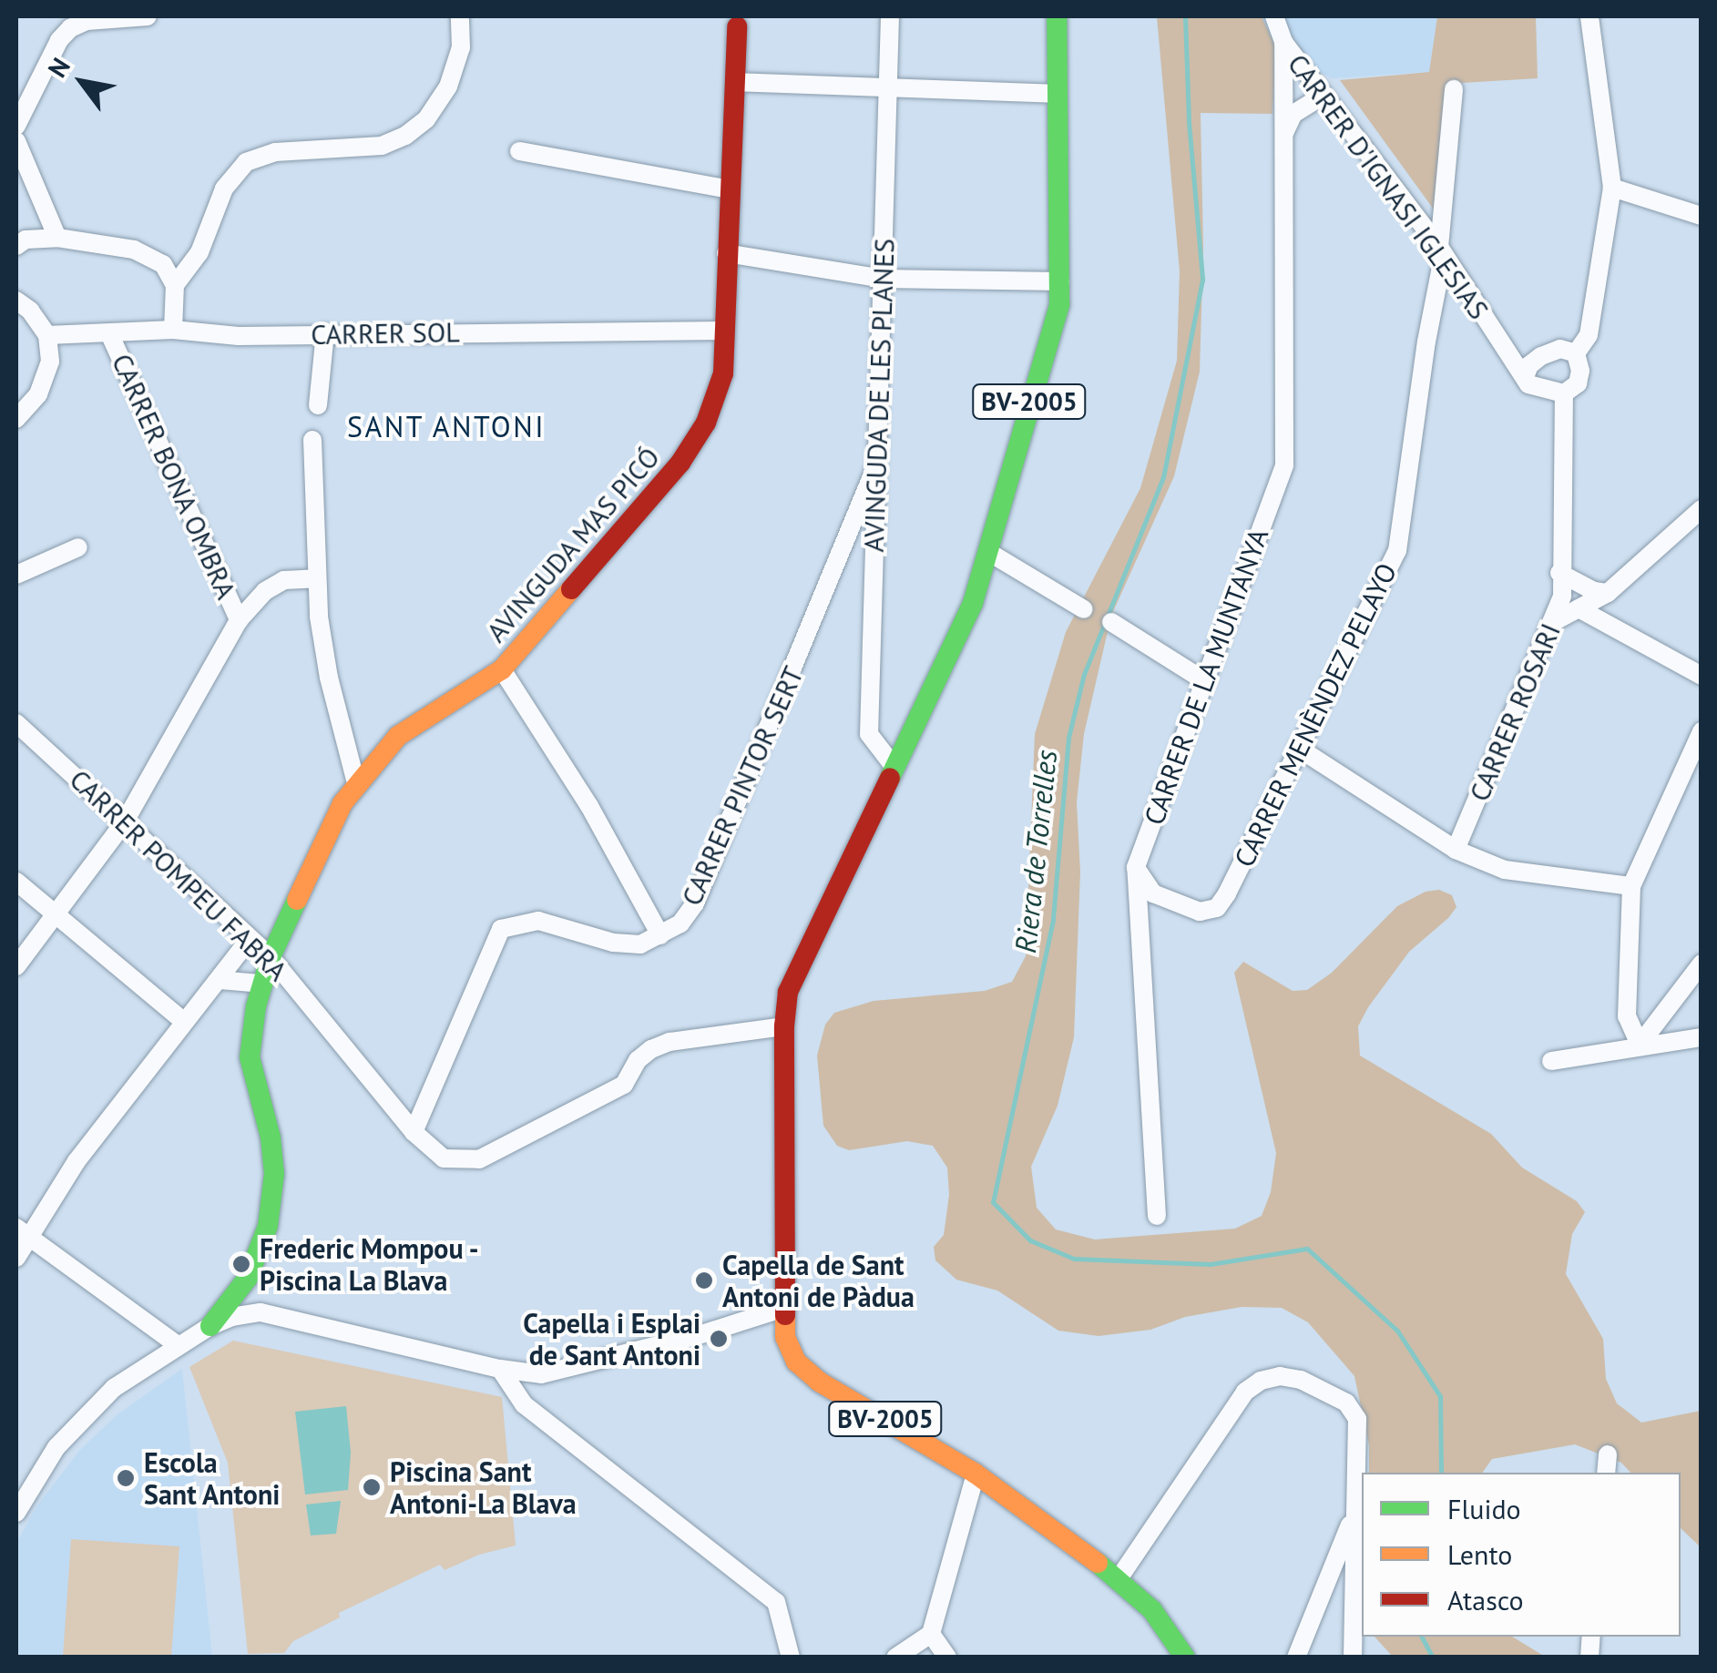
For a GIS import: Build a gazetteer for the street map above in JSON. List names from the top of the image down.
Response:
{
  "streets": {
    "main road": ["BV-2005", "AVINGUDA MAS PICÓ"],
    "street": [
      "CARRER D'IGNASI IGLESIAS",
      "CARRER SOL",
      "AVINGUDA DE LES PLANES",
      "CARRER BONA OMBRA",
      "CARRER DE LA MUNTANYA",
      "CARRER ROSARI",
      "CARRER MENÈNDEZ PELAYO",
      "CARRER PINTOR SERT",
      "CARRER POMPEU FABRA"
    ]
  },
  "crossings": [
    ["CARRER D'IGNASI IGLESIAS", "CARRER DE LA MUNTANYA"],
    ["CARRER D'IGNASI IGLESIAS", "CARRER ROSARI"],
    ["CARRER D'IGNASI IGLESIAS", "CARRER MENÈNDEZ PELAYO"],
    ["CARRER SOL", "CARRER BONA OMBRA"],
    ["CARRER SOL", "AVINGUDA MAS PICÓ"],
    ["AVINGUDA DE LES PLANES", "BV-2005"],
    ["AVINGUDA DE LES PLANES", "CARRER PINTOR SERT"],
    ["BV-2005", "CARRER POMPEU FABRA"],
    ["AVINGUDA MAS PICÓ", "CARRER POMPEU FABRA"],
    ["CARRER DE LA MUNTANYA", "CARRER MENÈNDEZ PELAYO"],
    ["CARRER PINTOR SERT", "CARRER POMPEU FABRA"]
  ],
  "districts": ["SANT ANTONI"],
  "water": ["Riera de Torrelles"],
  "places": [
    "Frederic Mompou - Piscina La Blava",
    "Capella de Sant Antoni de Pàdua",
    "Capella i Esplai de Sant Antoni",
    "Escola Sant Antoni",
    "Piscina Sant Antoni-La Blava"
  ],
  "legend": ["Fluido", "Lento", "Atasco"],
  "north": "top left"
}
